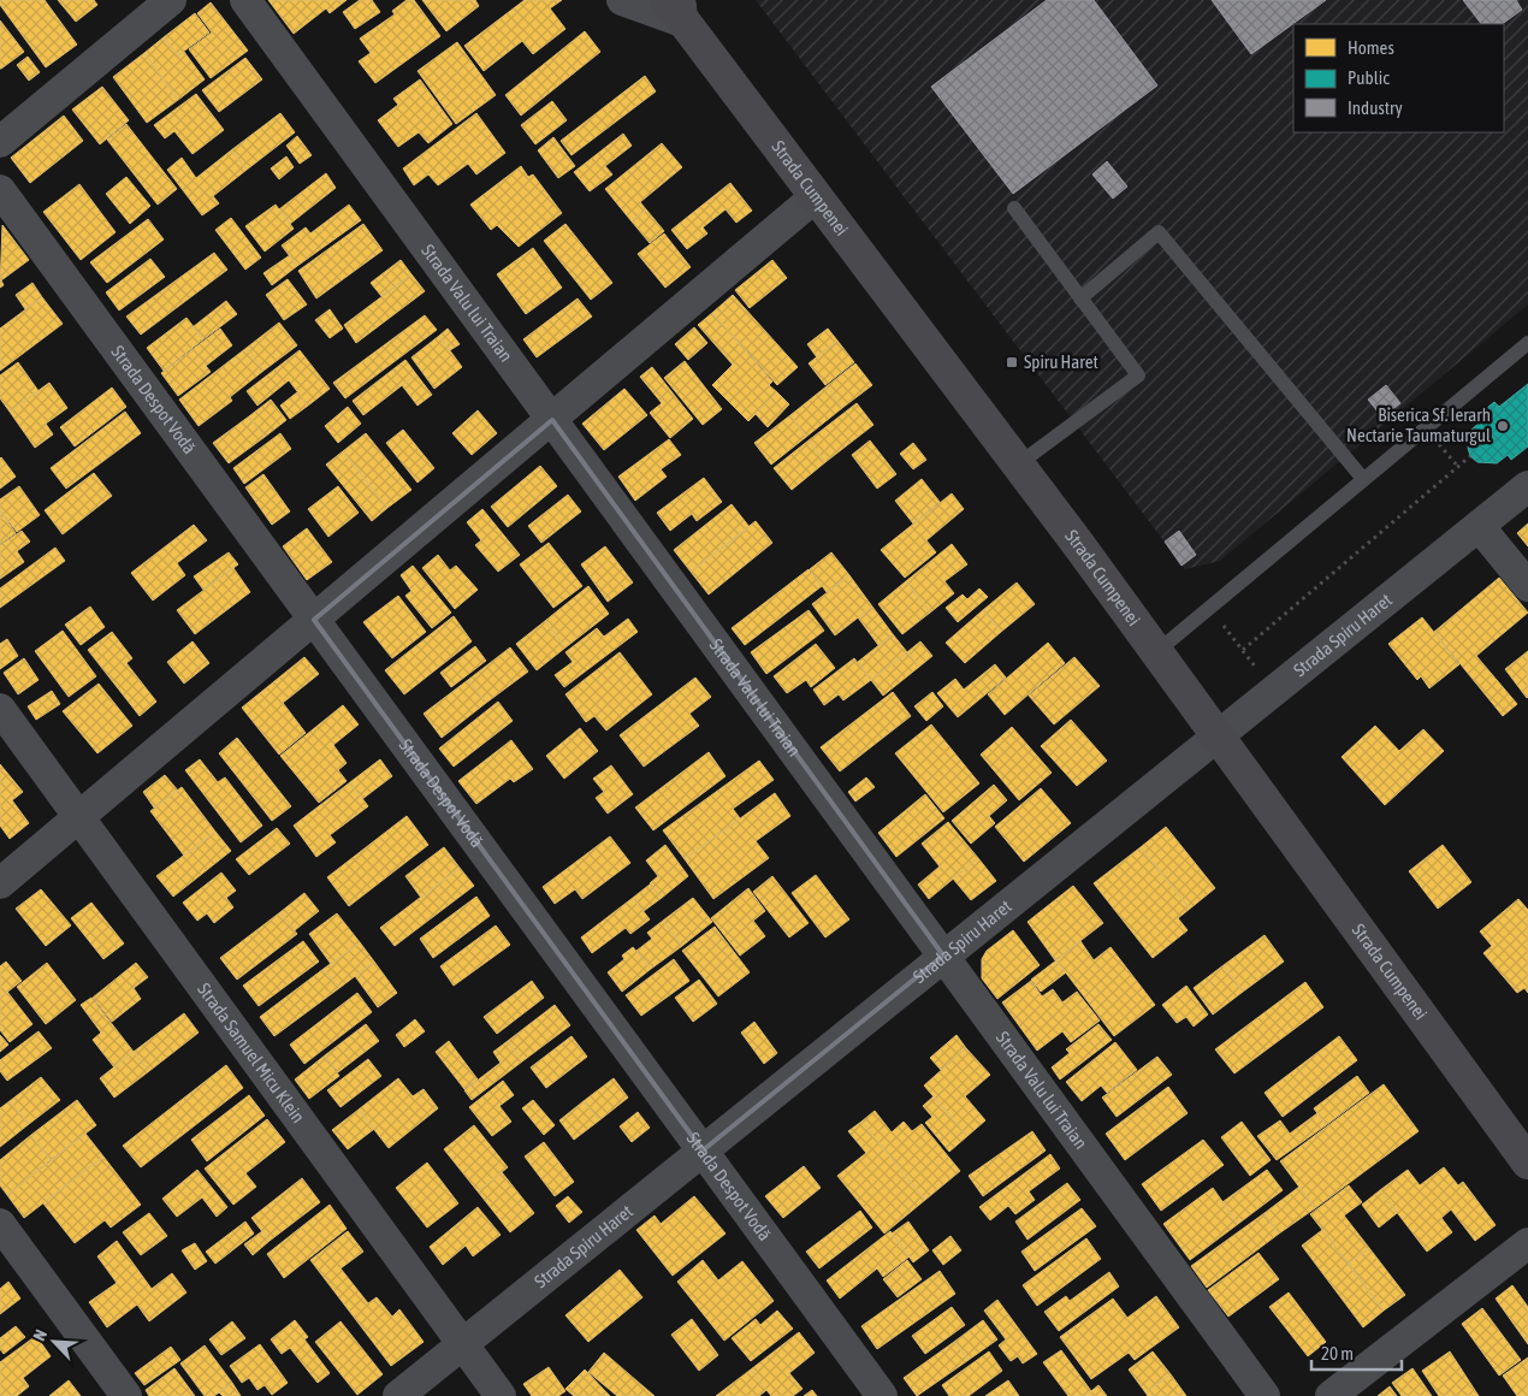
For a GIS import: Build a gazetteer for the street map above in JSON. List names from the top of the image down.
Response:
{
  "streets": {
    "main road": ["Strada Cumpenei"],
    "street": [
      "Strada Valu lui Traian",
      "Strada Despot Vodă",
      "Strada Spiru Haret",
      "Strada Samuel Micu Klein"
    ]
  },
  "crossings": [
    ["Strada Cumpenei", "Strada Spiru Haret"],
    ["Strada Valu lui Traian", "Strada Spiru Haret"],
    ["Strada Despot Vodă", "Strada Spiru Haret"],
    ["Strada Spiru Haret", "Strada Samuel Micu Klein"]
  ],
  "places": {
    "transit": ["Spiru Haret"],
    "other": ["Biserica Sf. Ierarh Nectarie Taumaturgul"]
  },
  "legend": ["Homes", "Public", "Industry"],
  "scale_bar": "20 m",
  "north": "top left"
}
